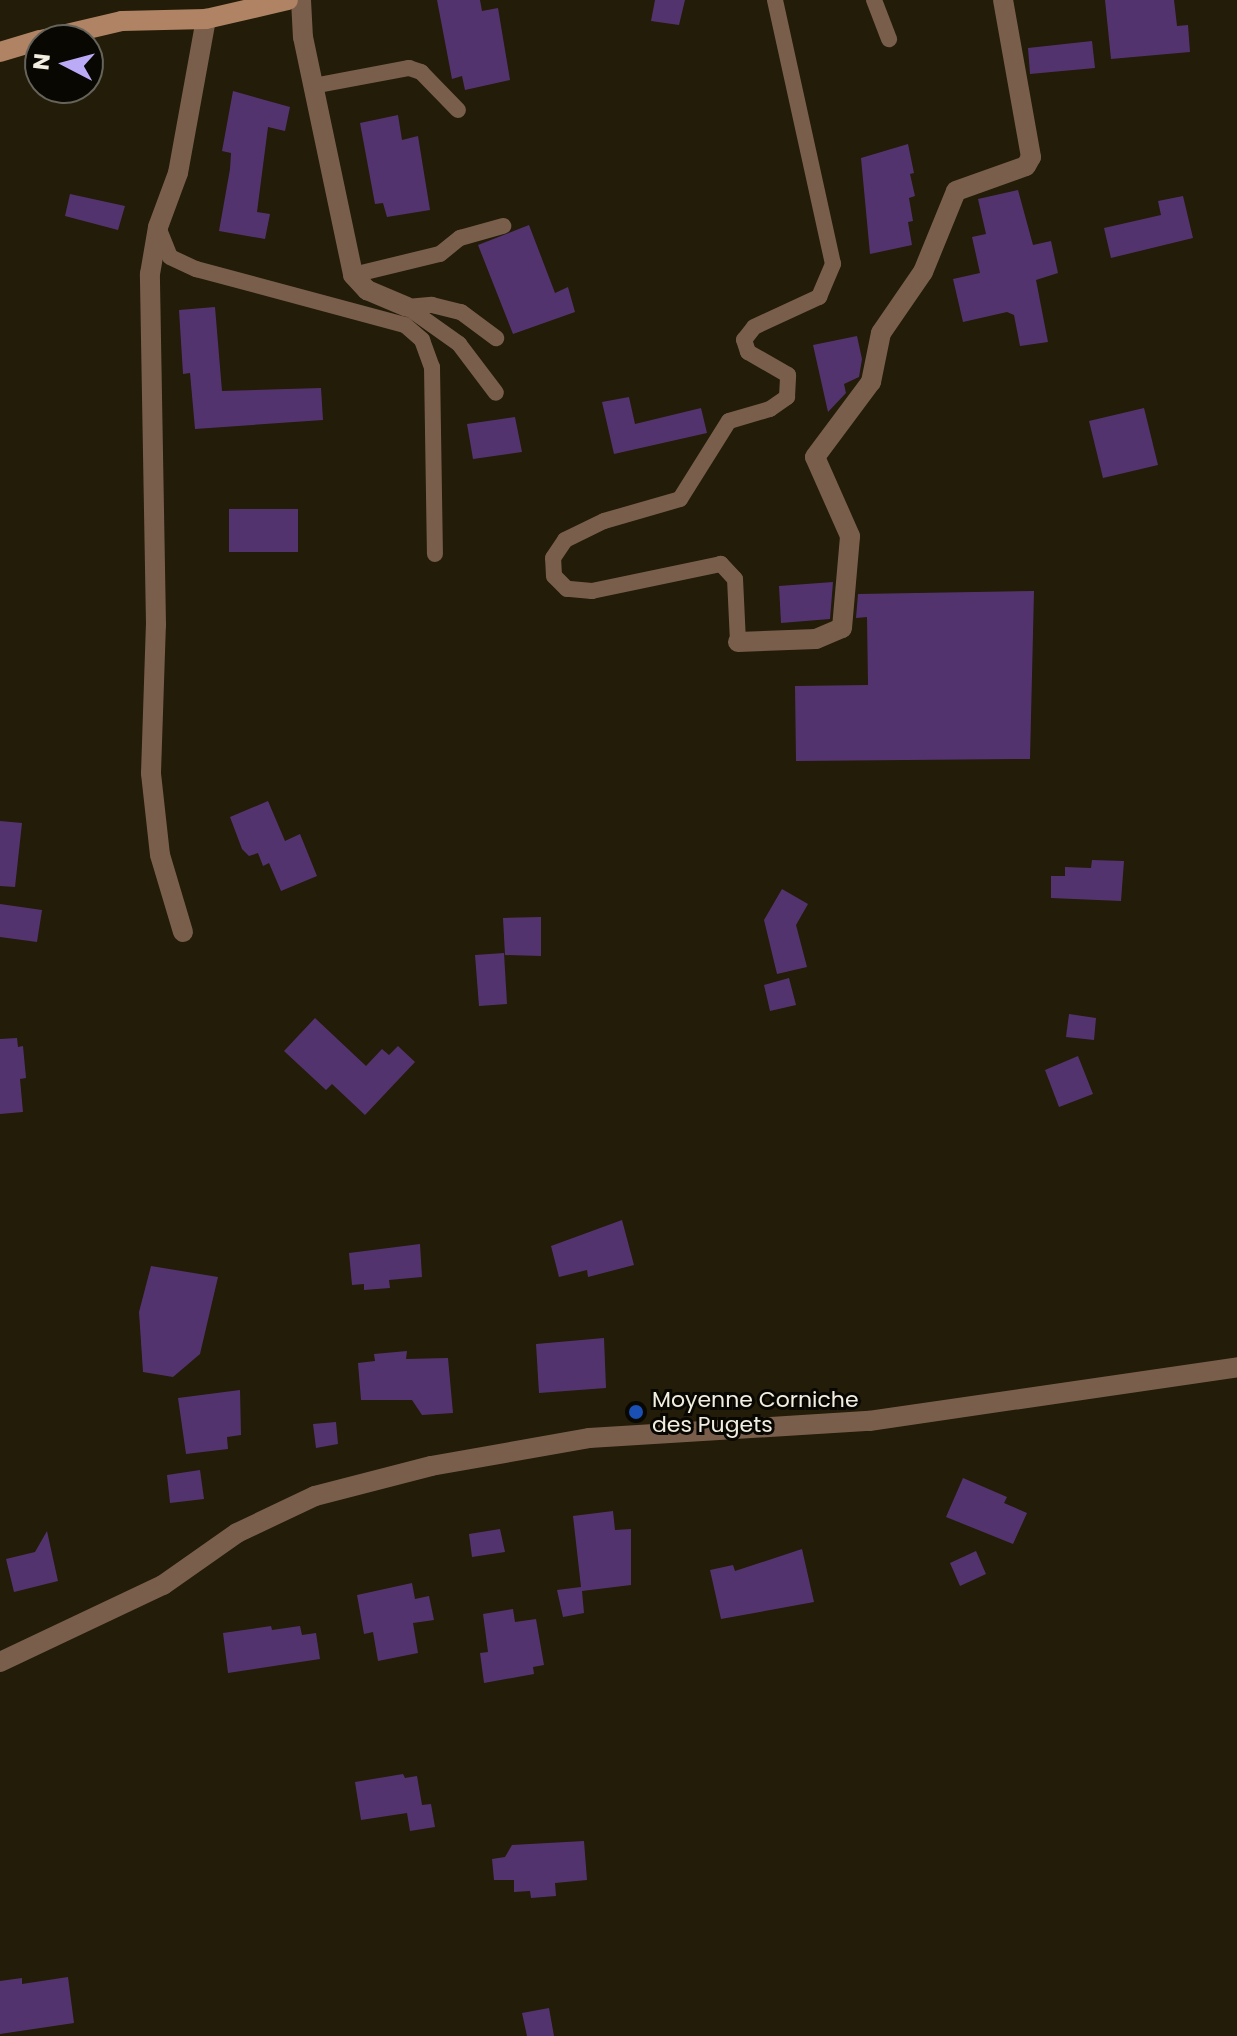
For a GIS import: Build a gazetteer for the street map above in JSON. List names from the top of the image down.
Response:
{
  "places": ["Moyenne Corniche des Pugets"],
  "north": "left"
}
